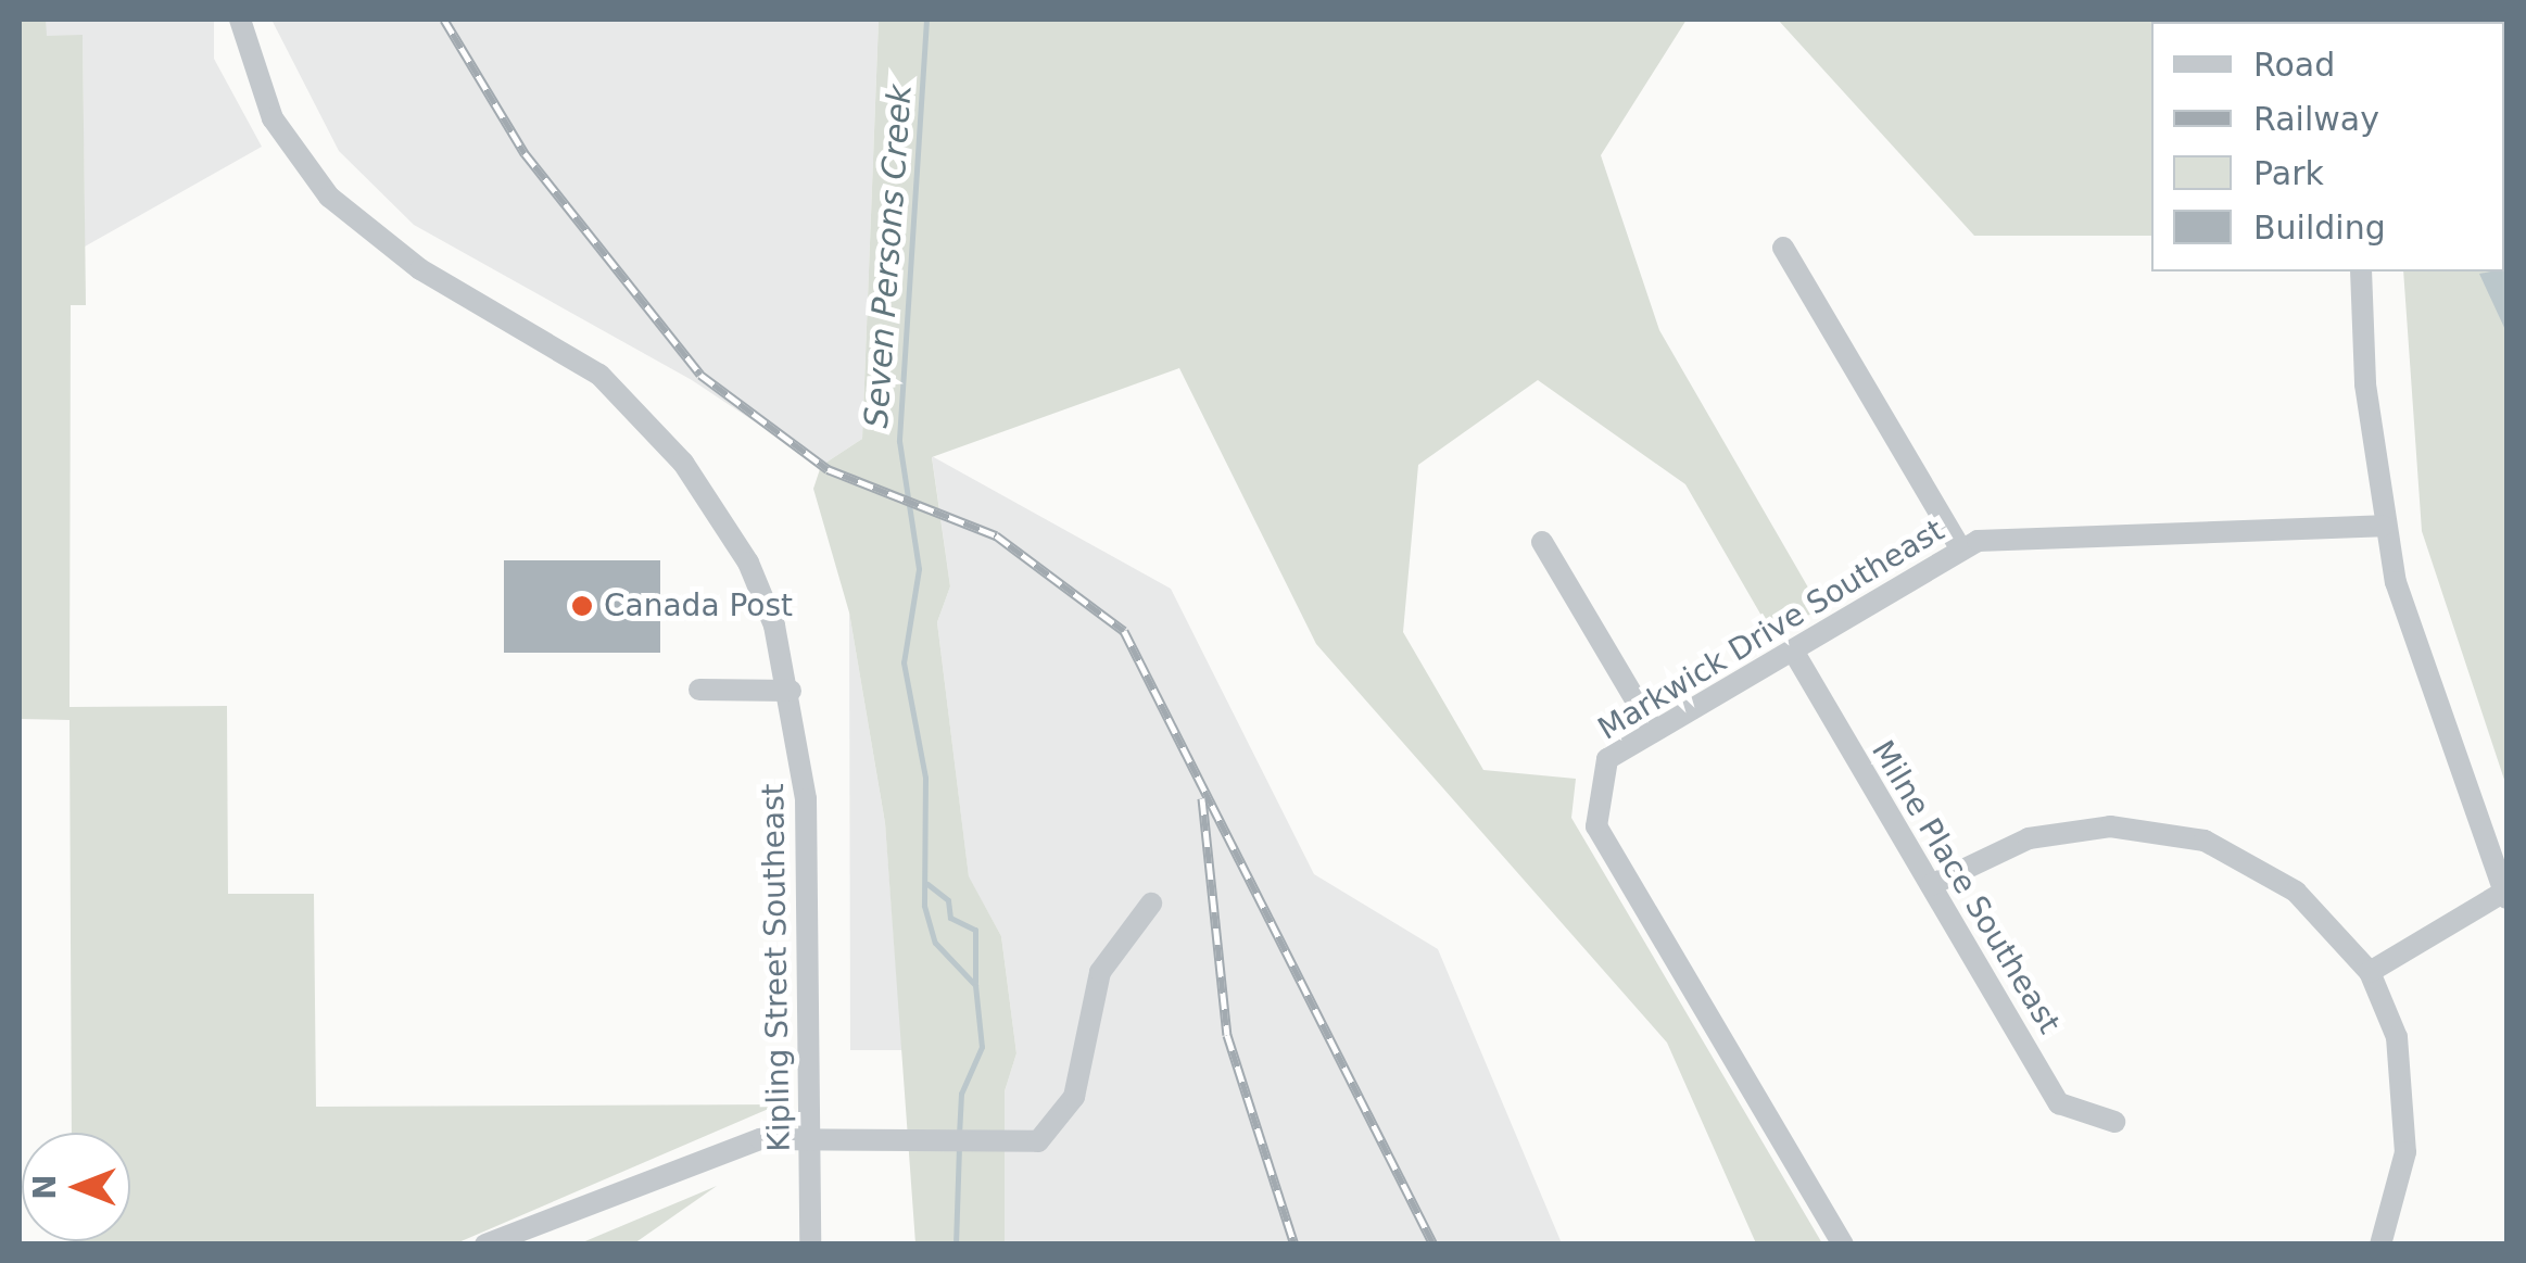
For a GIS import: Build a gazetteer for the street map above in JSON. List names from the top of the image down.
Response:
{
  "streets": {
    "street": ["Markwick Drive Southeast", "Milne Place Southeast", "Kipling Street Southeast"]
  },
  "crossings": [
    ["Markwick Drive Southeast", "Milne Place Southeast"]
  ],
  "water": ["Seven Persons Creek"],
  "places": ["Canada Post"],
  "legend": [
    "Road",
    "Railway",
    "Park",
    "Building"
  ],
  "north": "left"
}
